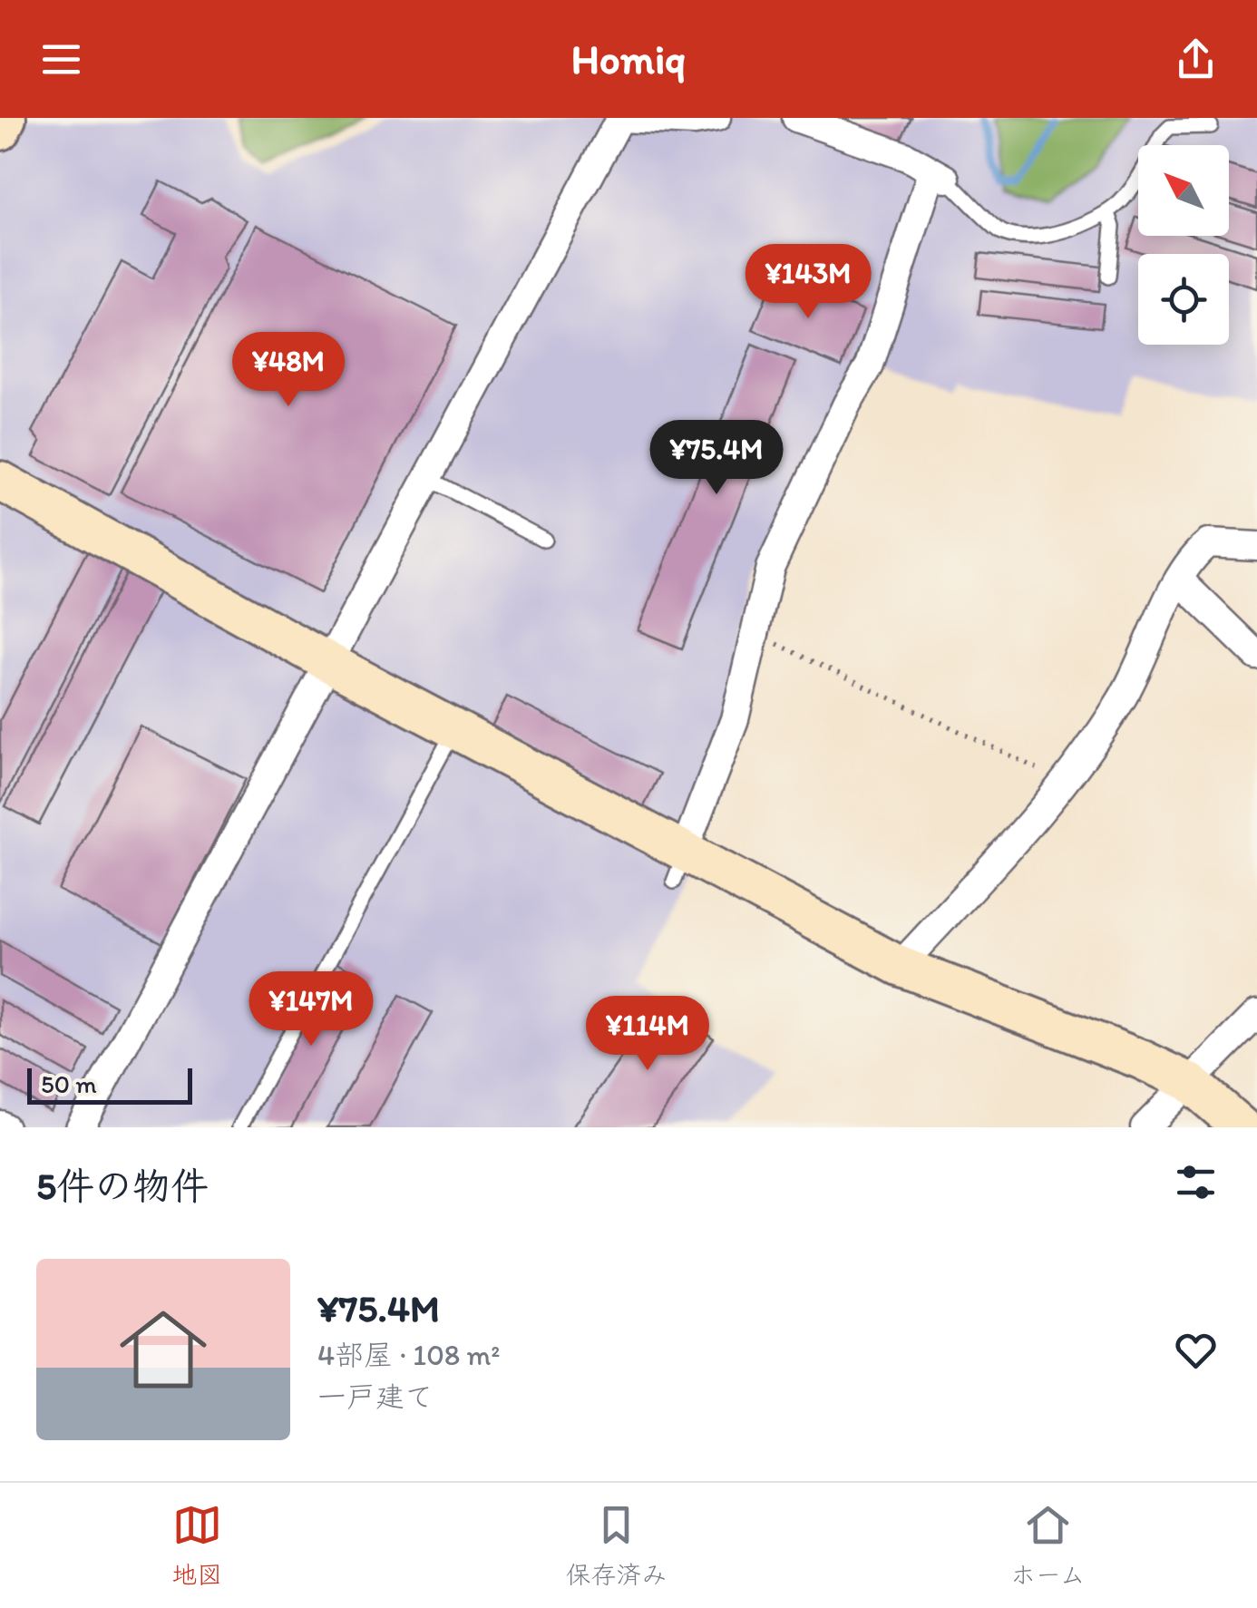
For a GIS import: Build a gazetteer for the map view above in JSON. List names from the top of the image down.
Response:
{
  "scale_bar": "50 m",
  "north": "top left",
  "page": {
    "header": "Homiq",
    "price": [
      "¥143M",
      "¥48M",
      "¥75.4M",
      "¥147M",
      "¥114M"
    ],
    "scale": "50 m",
    "heading": "5件の物件",
    "list": [
      {
        "name": "¥75.4M",
        "note": "4部屋 · 108 m² · 一戸建て"
      }
    ],
    "tabs": ["地図", "保存済み", "ホーム"]
  }
}
